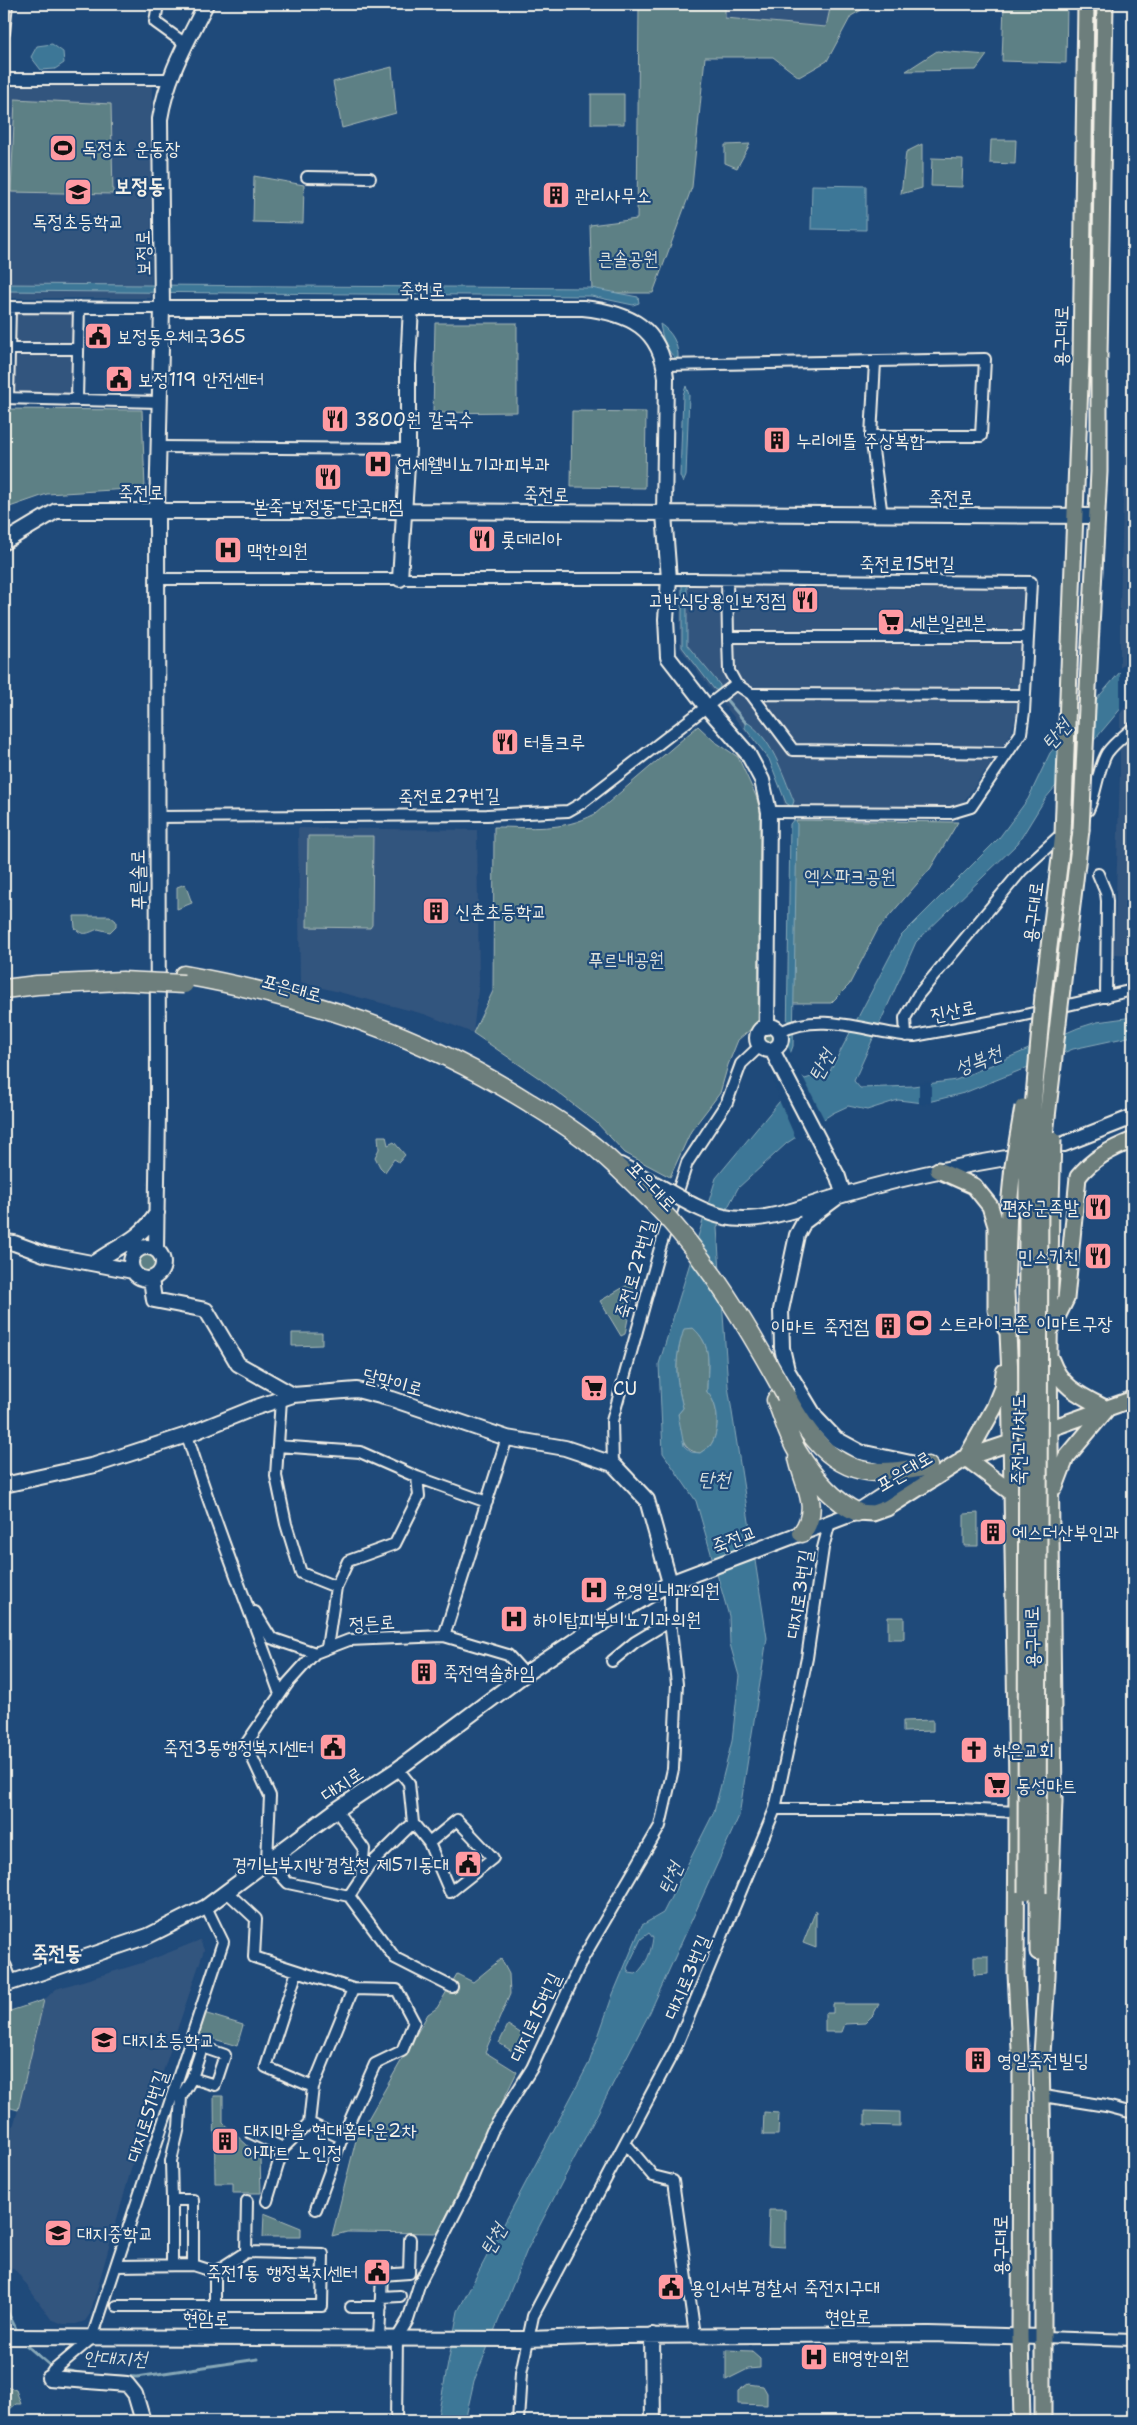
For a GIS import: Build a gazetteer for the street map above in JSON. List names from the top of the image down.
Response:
{
  "streets": {
    "highway": ["포은대로"],
    "main road": ["용구대로", "죽전고가차도"],
    "street": [
      "보정로",
      "죽현로",
      "죽전로",
      "죽전로15번길",
      "죽전로27번길",
      "푸른솔로",
      "진산로",
      "달맞이로",
      "죽전교",
      "대지로3번길",
      "정든로",
      "대지로",
      "대지로15번길",
      "대지로51번길",
      "현암로"
    ]
  },
  "crossings": [
    ["보정로", "죽현로"],
    ["보정로", "죽전로"],
    ["보정로", "푸른솔로"],
    ["죽현로", "죽전로"],
    ["용구대로", "죽전로"],
    ["용구대로", "포은대로"],
    ["용구대로", "죽전고가차도"],
    ["용구대로", "현암로"],
    ["죽전로", "푸른솔로"],
    ["죽전로15번길", "푸른솔로"],
    ["죽전로27번길", "푸른솔로"],
    ["죽전로27번길", "달맞이로"],
    ["달맞이로", "대지로"],
    ["달맞이로", "대지로15번길"],
    ["죽전교", "대지로"],
    ["대지로3번길", "현암로"],
    ["정든로", "대지로"],
    ["대지로", "대지로15번길"],
    ["대지로", "대지로51번길"],
    ["대지로15번길", "현암로"],
    ["대지로51번길", "현암로"]
  ],
  "districts": ["보정동", "죽전동"],
  "water": ["탄천", "성복천", "안대지천"],
  "parks": ["큰솔공원", "엑스파크공원", "푸르내공원"],
  "places": {
    "sports": ["독정초 운동장", "스트라이크존 이마트구장"],
    "school or university": ["독정초등학교", "대지초등학교", "대지중학교"],
    "building": [
      "관리사무소",
      "누리에뜰 주상복합",
      "신촌초등학교",
      "이마트 죽전점",
      "에스더산부인과",
      "죽전역솔하임",
      "영일죽전빌딩",
      "대지마을 현대홈타운2차 아파트 노인정"
    ],
    "public building": [
      "보정동우체국365",
      "보정119 안전센터",
      "죽전3동행정복지센터",
      "경기남부지방경찰청 제5기동대",
      "죽전1동 행정복지센터",
      "용인서부경찰서 죽전지구대"
    ],
    "restaurant": [
      "3800원 칼국수",
      "본죽 보정동 단국대점",
      "롯데리아",
      "고반식당용인보정점",
      "터틀크루",
      "편장군족발",
      "민스키친"
    ],
    "hospital": [
      "연세웰비뇨기과피부과",
      "맥한의원",
      "유영일내과의원",
      "하이탑피부비뇨기과의원",
      "태영한의원"
    ],
    "supermarket": ["세븐일레븐", "CU", "동성마트"],
    "church": ["하은교회"]
  }
}
